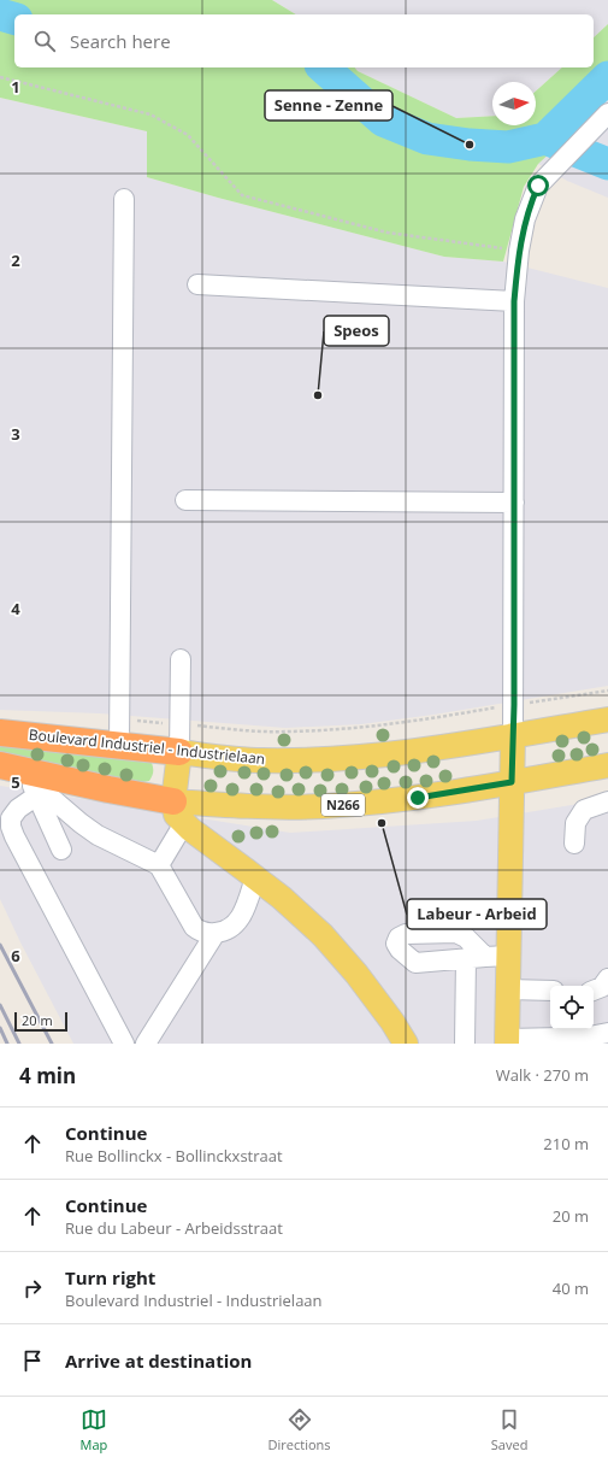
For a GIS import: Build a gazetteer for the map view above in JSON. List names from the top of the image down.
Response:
{
  "streets": {
    "highway": ["Boulevard Industriel - Industrielaan", "N266"]
  },
  "places": ["Senne - Zenne", "Speos", "Labeur - Arbeid"],
  "scale_bar": "20 m",
  "north": "right",
  "page": {
    "search": "Search here",
    "scale": "20 m",
    "heading": ["4 min", "Walk · 270 m"],
    "list": [
      ["Continue", "Rue Bollinckx - Bollinckxstraat", "210 m"],
      ["Continue", "Rue du Labeur - Arbeidsstraat", "20 m"],
      ["Turn right", "Boulevard Industriel - Industrielaan", "40 m"],
      "Arrive at destination"
    ],
    "nav": ["Map", "Directions", "Saved"]
  },
  "grid": {
    "rows": [
      "1",
      "2",
      "3",
      "4",
      "5",
      "6"
    ]
  }
}
